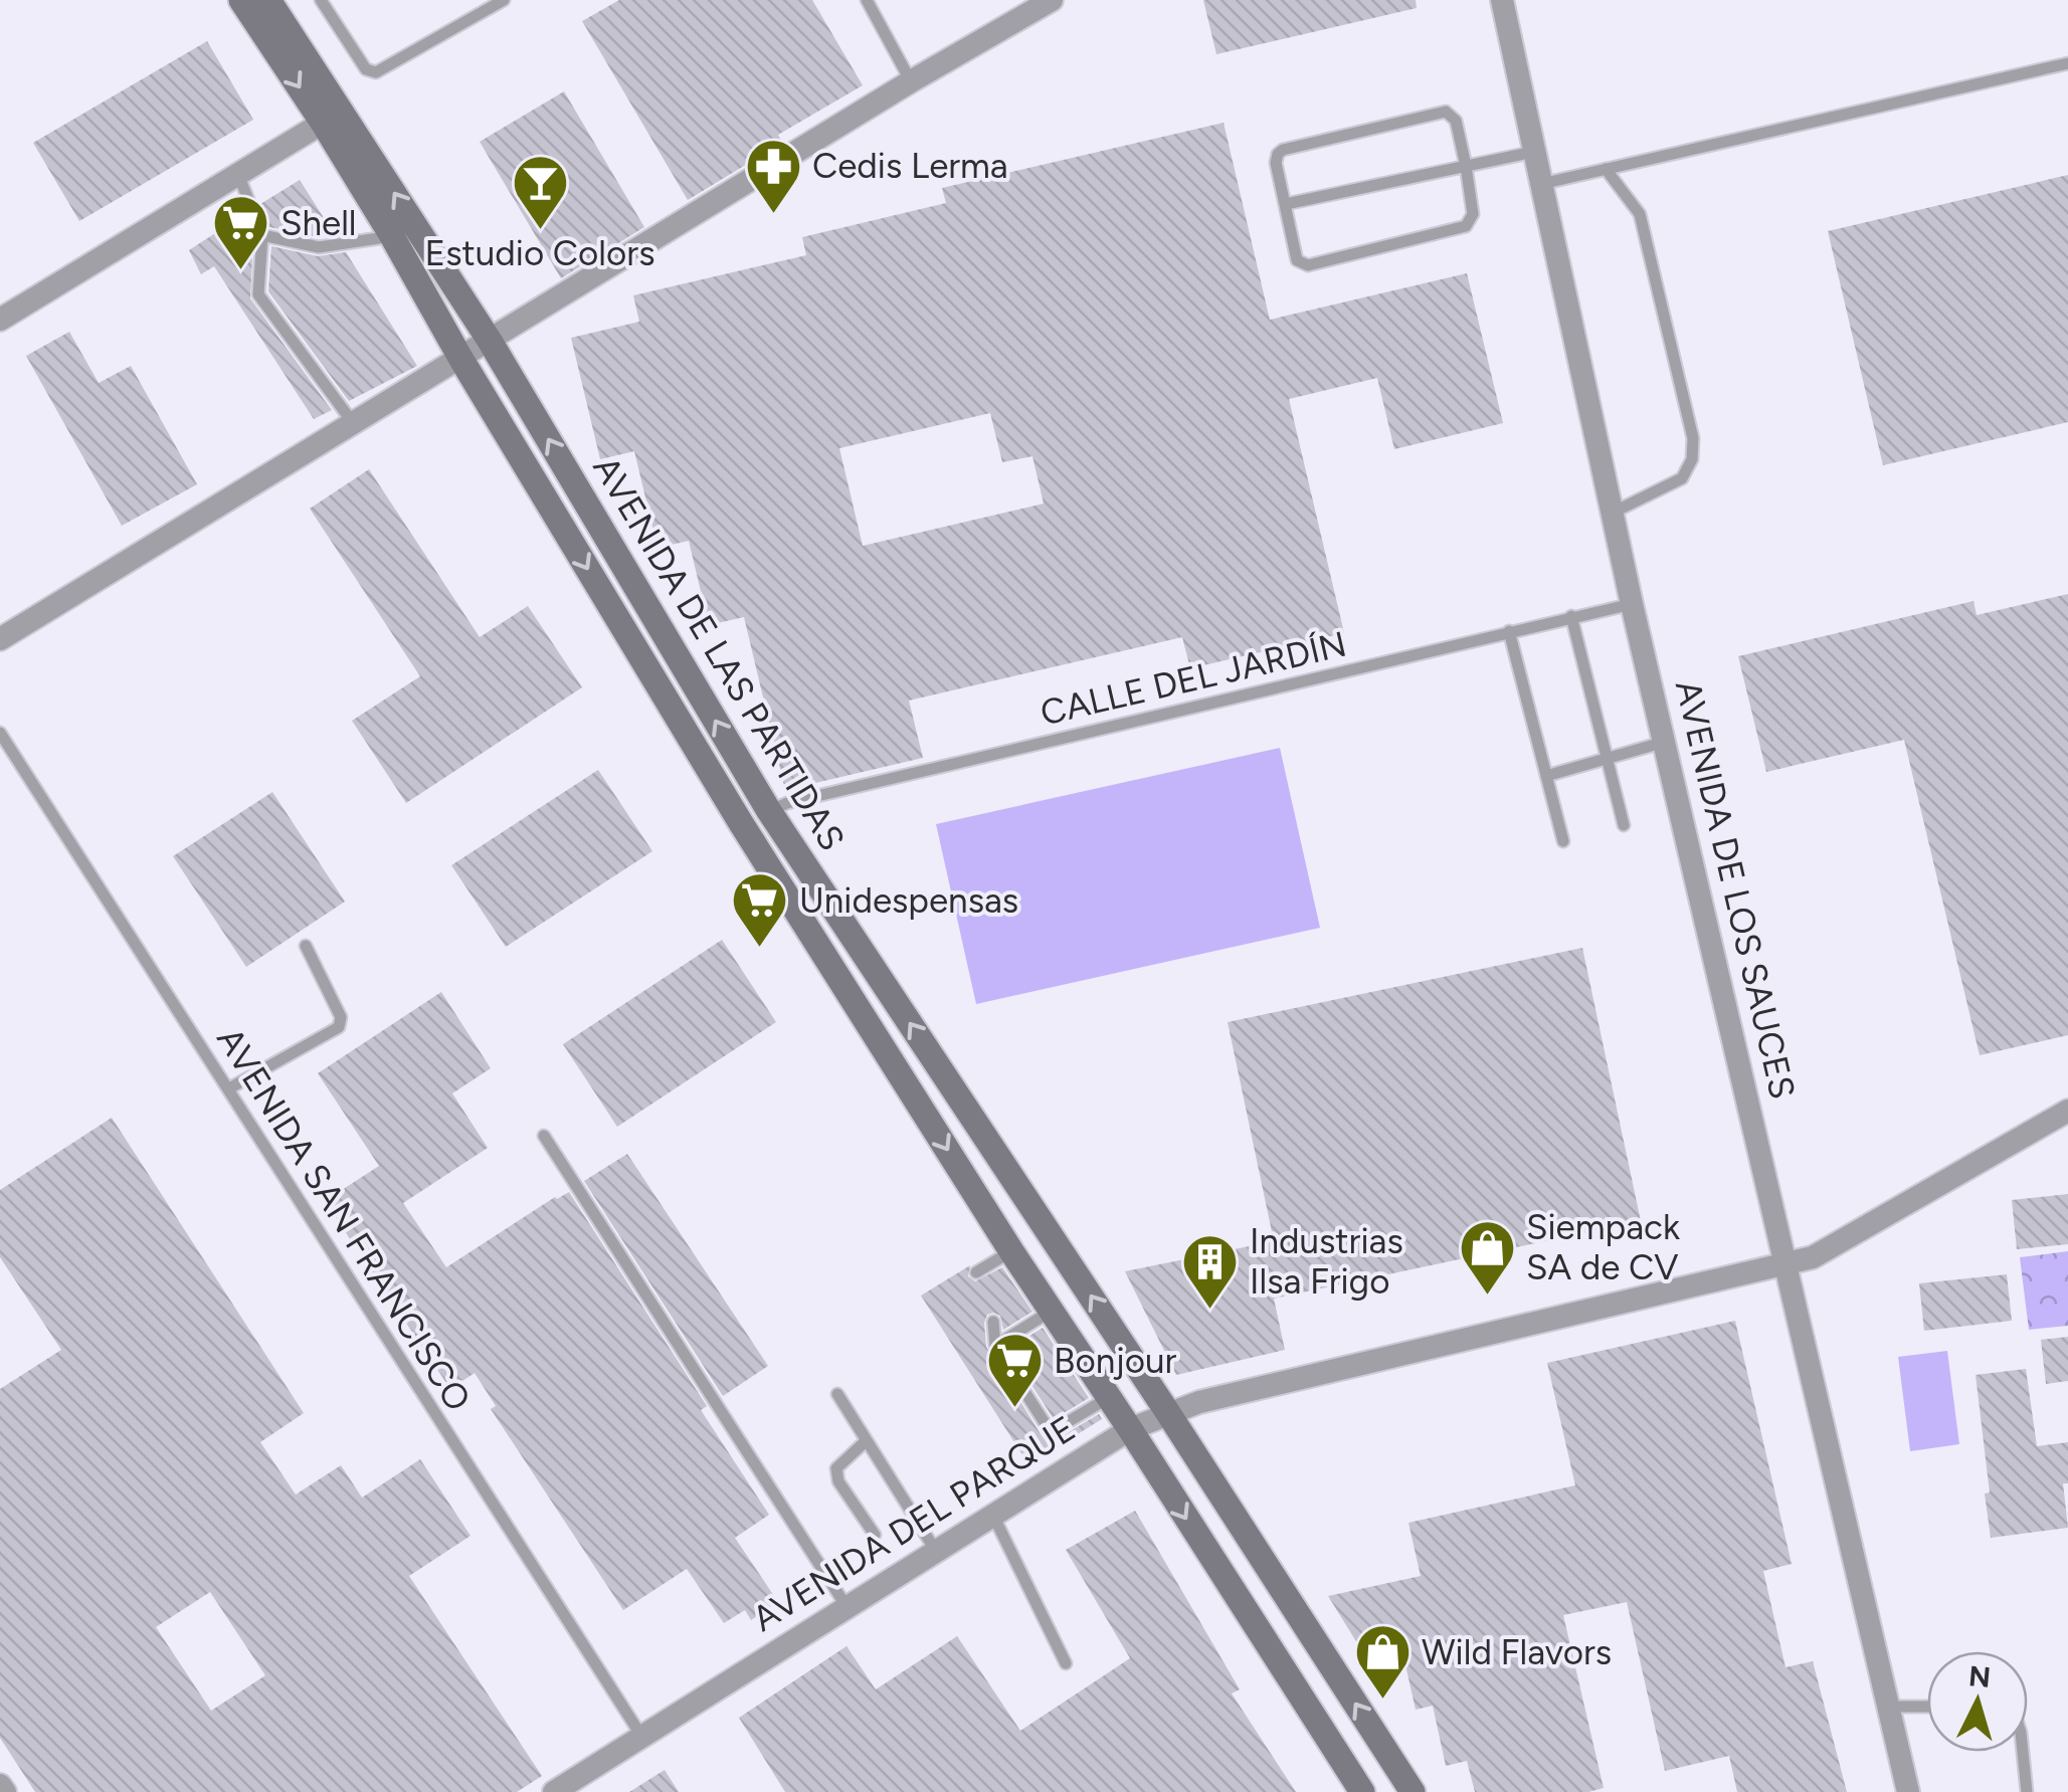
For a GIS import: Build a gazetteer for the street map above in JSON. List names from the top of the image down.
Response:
{
  "streets": {
    "main road": ["AVENIDA DE LAS PARTIDAS"],
    "street": ["AVENIDA DE LOS SAUCES", "AVENIDA DEL PARQUE"],
    "lane": ["CALLE DEL JARDÍN", "AVENIDA SAN FRANCISCO"]
  },
  "crossings": [
    ["AVENIDA DE LAS PARTIDAS", "CALLE DEL JARDÍN"],
    ["AVENIDA DE LAS PARTIDAS", "AVENIDA DEL PARQUE"],
    ["CALLE DEL JARDÍN", "AVENIDA DE LOS SAUCES"],
    ["AVENIDA DE LOS SAUCES", "AVENIDA DEL PARQUE"],
    ["AVENIDA SAN FRANCISCO", "AVENIDA DEL PARQUE"]
  ],
  "places": {
    "pharmacy": ["Cedis Lerma"],
    "bar": ["Estudio Colors"],
    "supermarket": ["Shell", "Unidespensas", "Bonjour"],
    "shop": ["Siempack SA de CV", "Wild Flavors"],
    "building": ["Industrias Ilsa Frigo"]
  },
  "north": "top"
}
